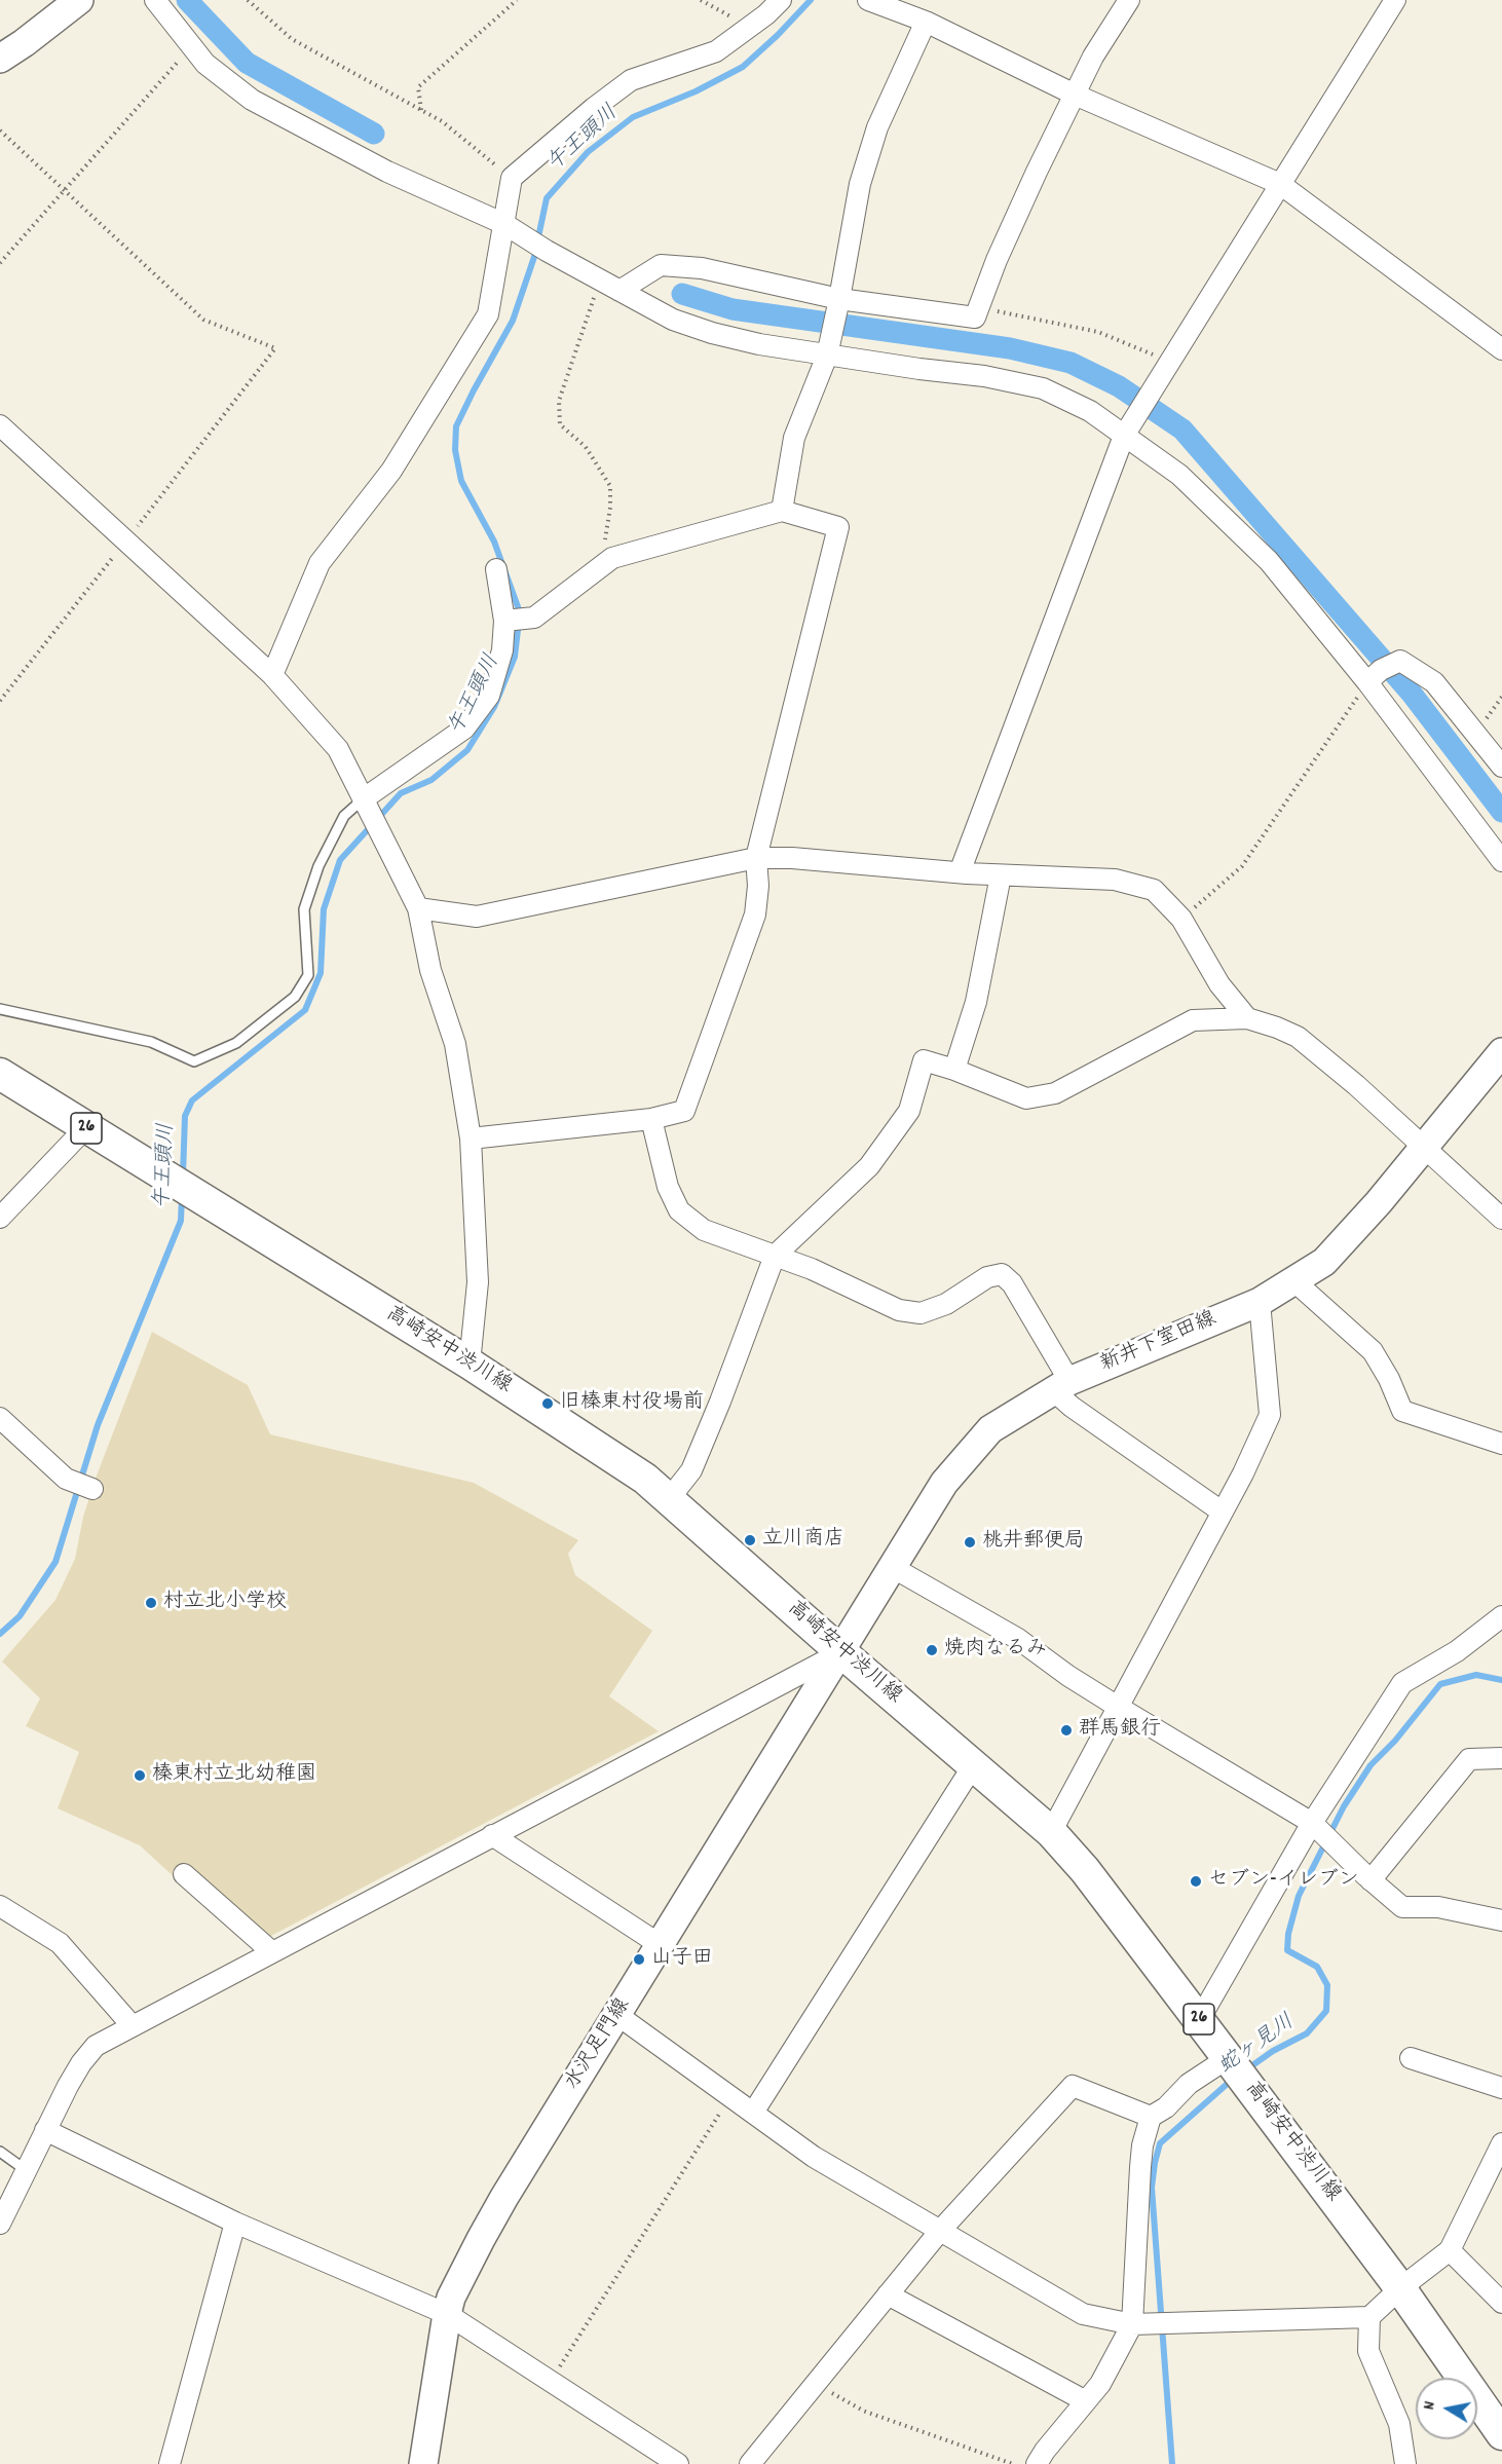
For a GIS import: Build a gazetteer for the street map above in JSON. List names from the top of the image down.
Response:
{
  "streets": {
    "main road": [
      "26",
      "新井下室田線",
      "高崎安中渋川線",
      "水沢足門線"
    ]
  },
  "crossings": [
    ["新井下室田線", "高崎安中渋川線"],
    ["新井下室田線", "水沢足門線"],
    ["高崎安中渋川線", "水沢足門線"]
  ],
  "water": ["午王頭川", "蛇ヶ見川"],
  "places": [
    "旧榛東村役場前",
    "立川商店",
    "桃井郵便局",
    "村立北小学校",
    "焼肉なるみ",
    "群馬銀行",
    "榛東村立北幼稚園",
    "セブン-イレブン",
    "山子田"
  ],
  "north": "left"
}
